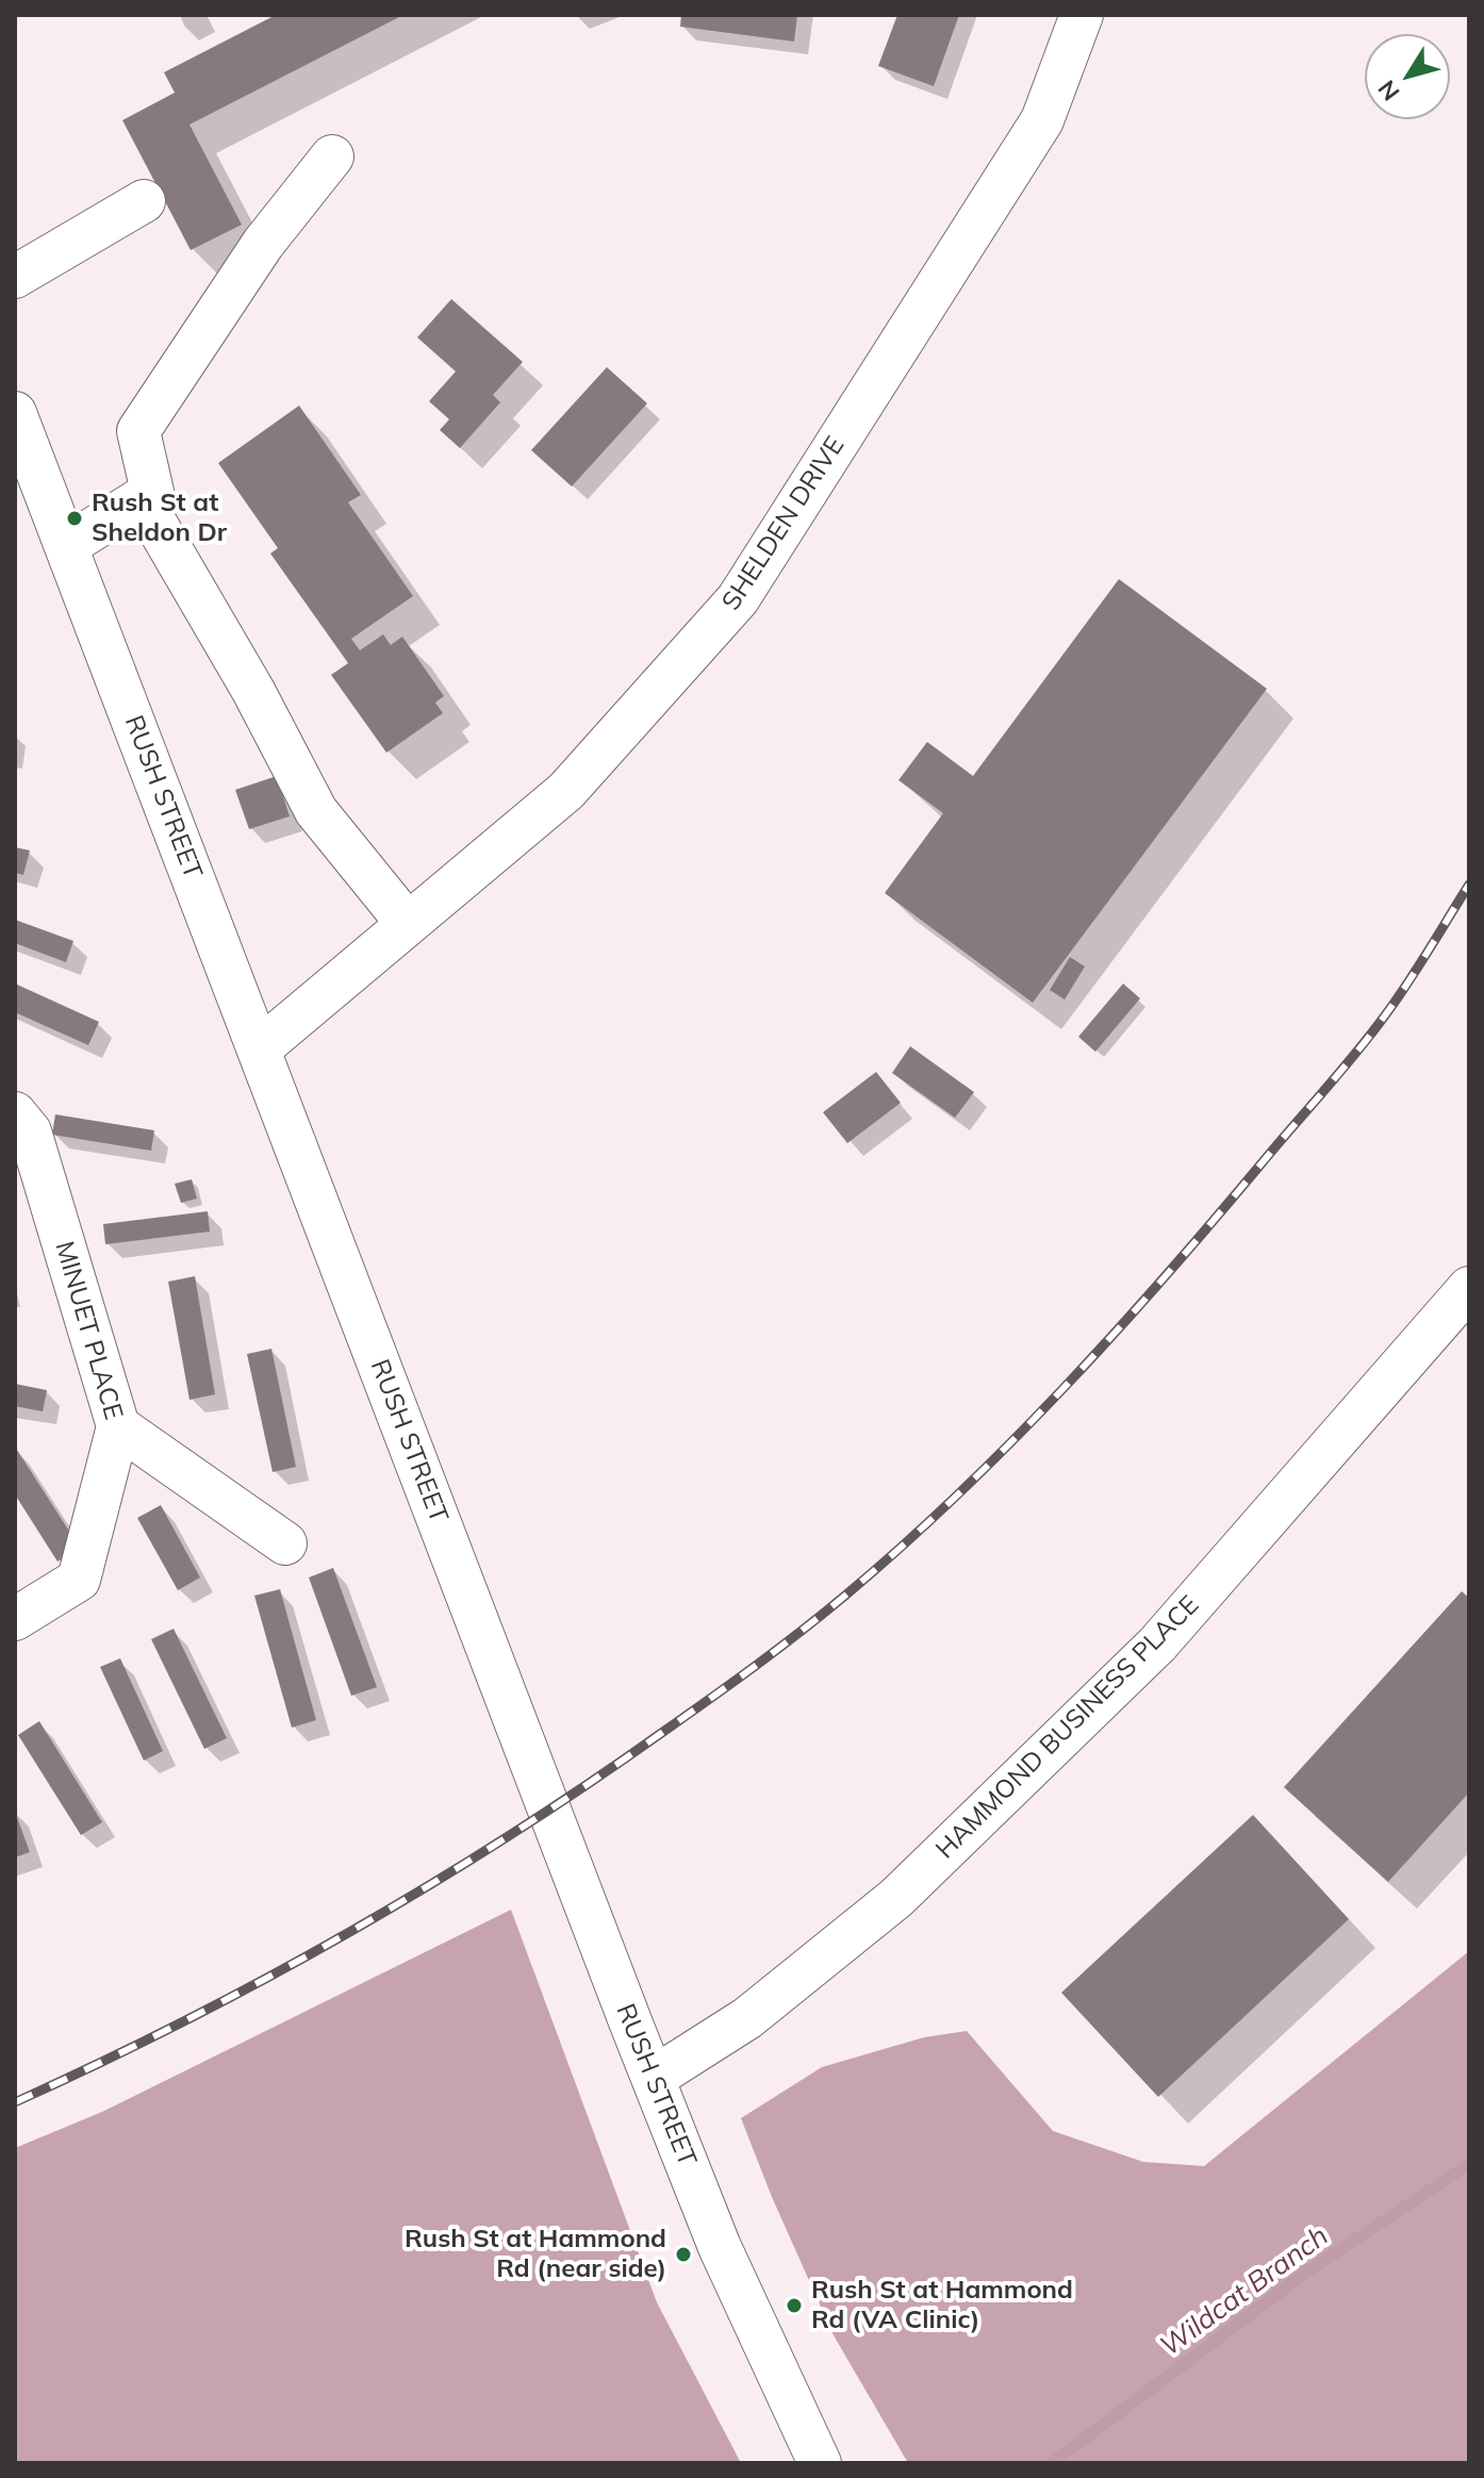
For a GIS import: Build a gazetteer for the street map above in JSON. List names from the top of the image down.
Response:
{
  "streets": {
    "street": [
      "SHELDEN DRIVE",
      "RUSH STREET",
      "MINUET PLACE",
      "HAMMOND BUSINESS PLACE"
    ]
  },
  "crossings": [
    ["SHELDEN DRIVE", "RUSH STREET"],
    ["RUSH STREET", "HAMMOND BUSINESS PLACE"]
  ],
  "water": ["Wildcat Branch"],
  "places": ["Rush St at Sheldon Dr", "Rush St at Hammond Rd (near side)", "Rush St at Hammond Rd (VA Clinic)"],
  "north": "bottom left"
}
